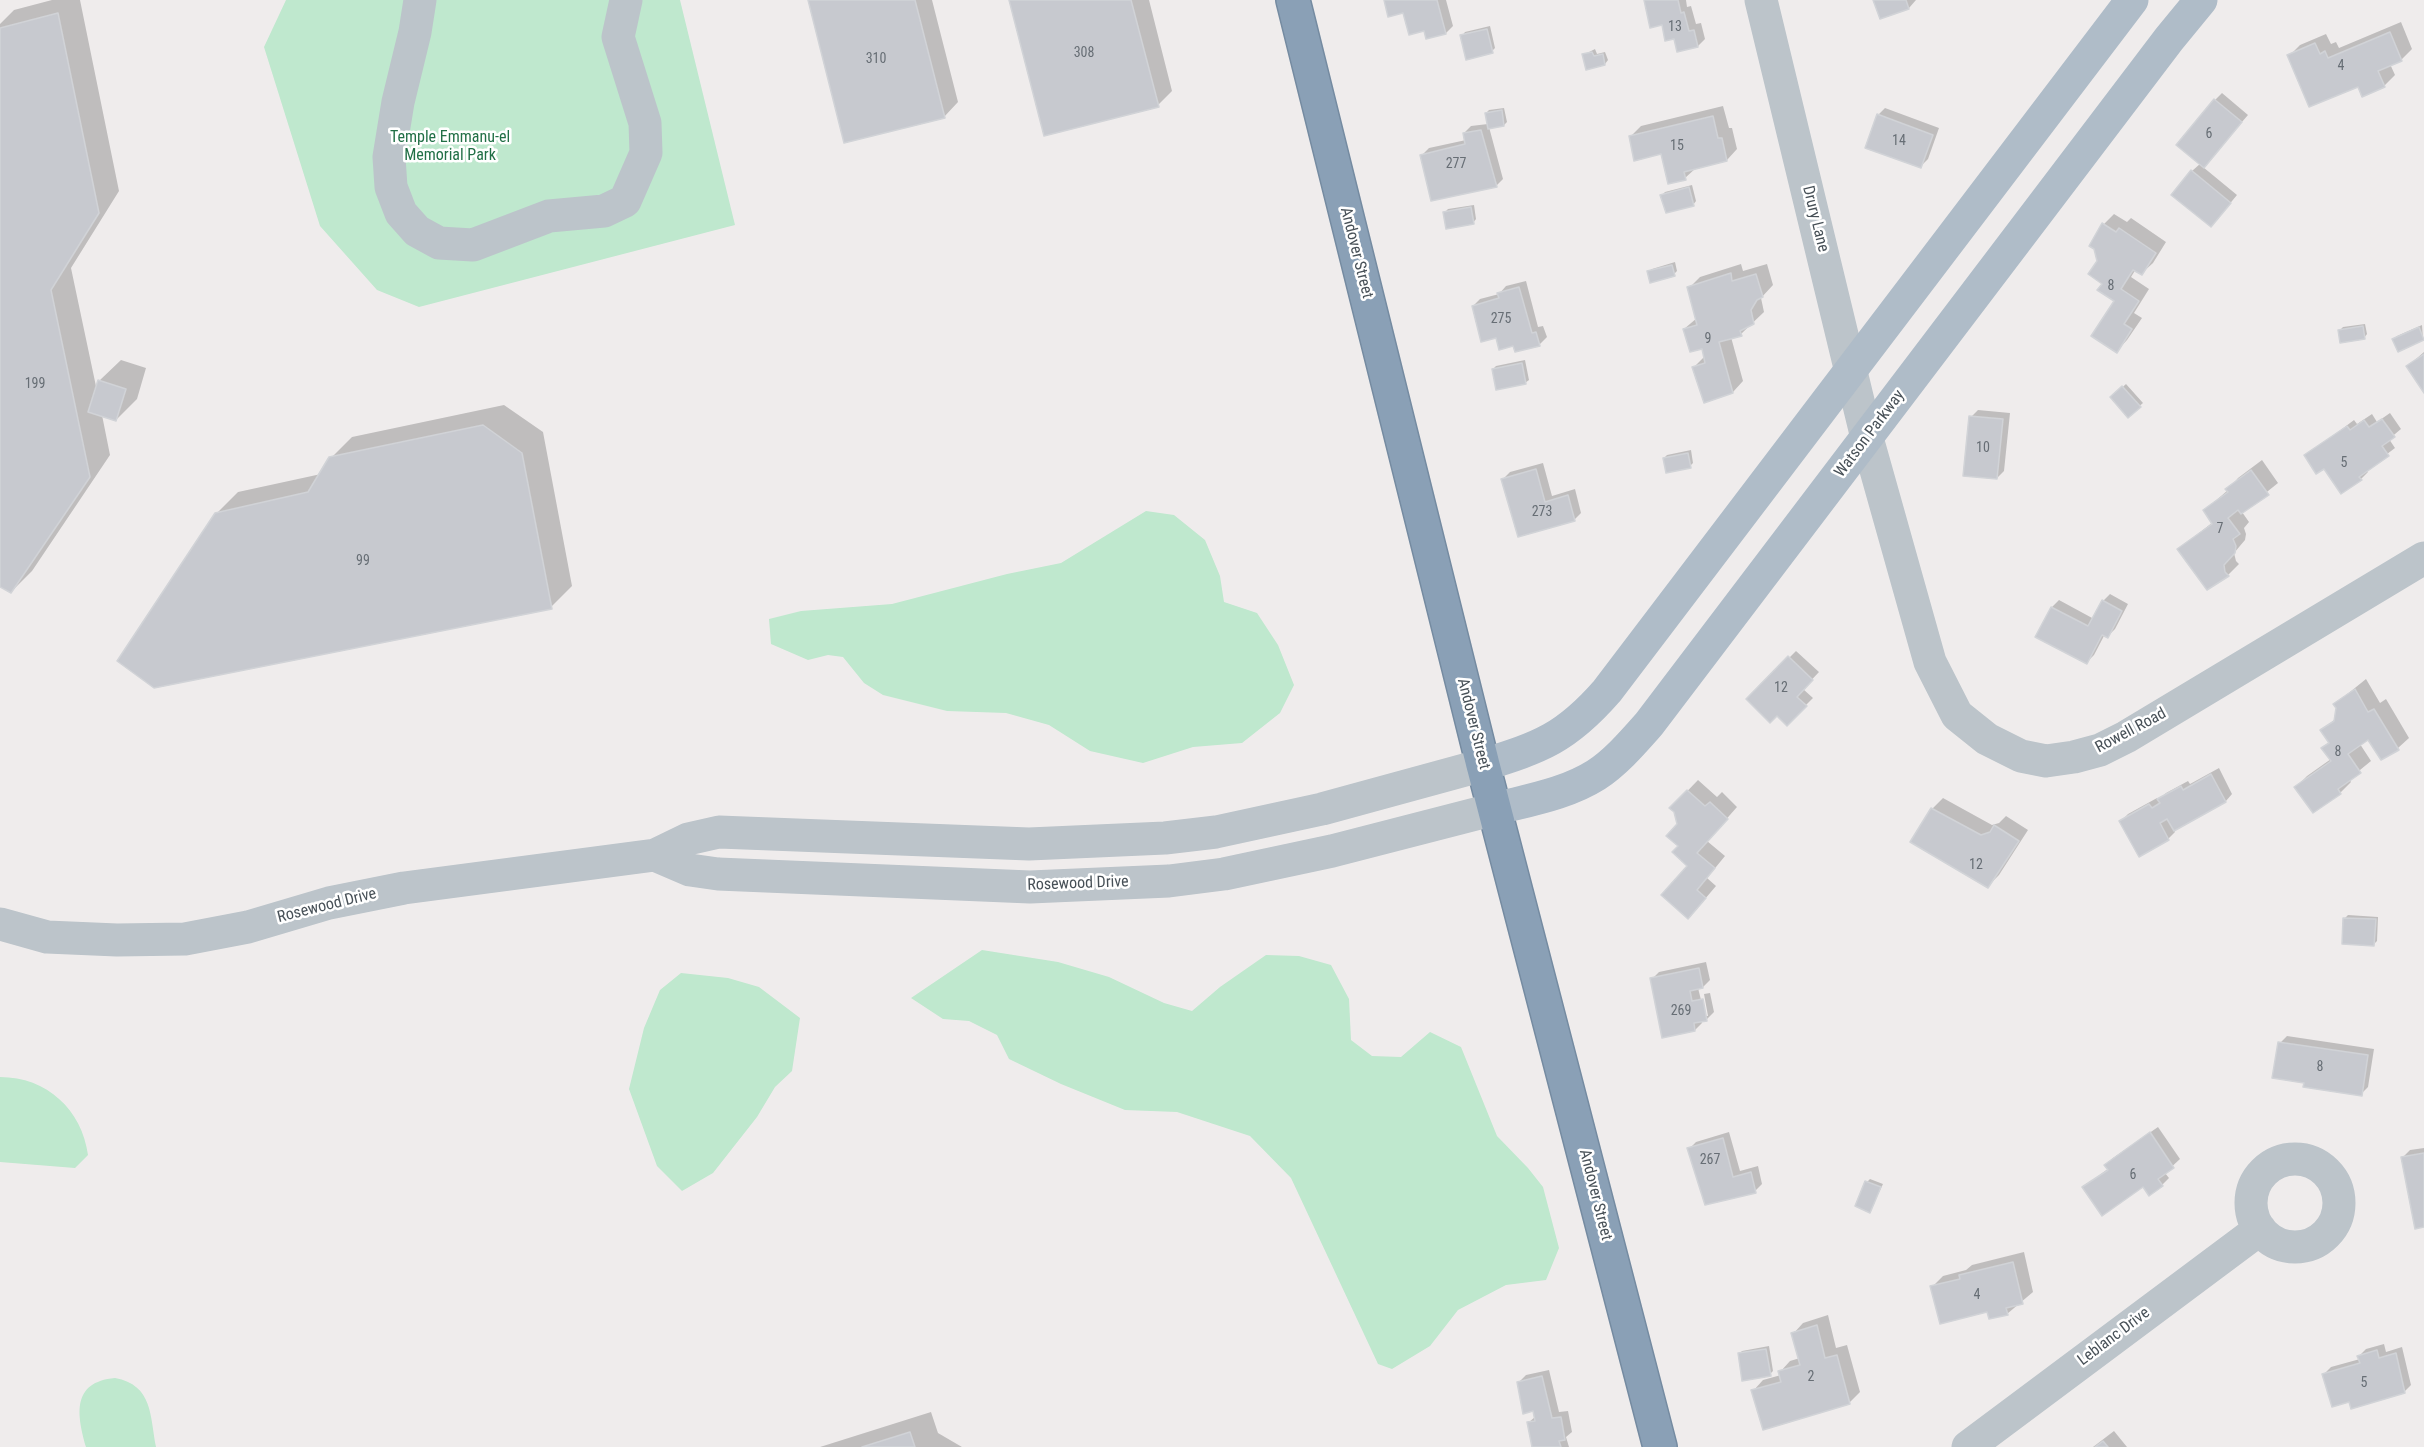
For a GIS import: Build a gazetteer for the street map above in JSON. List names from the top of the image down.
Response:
{
  "streets": {
    "highway": ["Andover Street"],
    "main road": ["Watson Parkway"],
    "street": [
      "Drury Lane",
      "Rowell Road",
      "Rosewood Drive",
      "Leblanc Drive"
    ]
  },
  "crossings": [
    ["Drury Lane", "Watson Parkway"],
    ["Drury Lane", "Rowell Road"],
    ["Andover Street", "Watson Parkway"],
    ["Andover Street", "Rosewood Drive"],
    ["Watson Parkway", "Rowell Road"],
    ["Watson Parkway", "Rosewood Drive"]
  ],
  "parks": ["Temple Emmanu-el Memorial Park"],
  "house_numbers": [
    "13",
    "308",
    "310",
    "4",
    "6",
    "14",
    "15",
    "277",
    "8",
    "275",
    "9",
    "199",
    "10",
    "5",
    "273",
    "7",
    "99",
    "12",
    "8",
    "12",
    "269",
    "8",
    "267",
    "6",
    "4",
    "2",
    "5"
  ]
}
